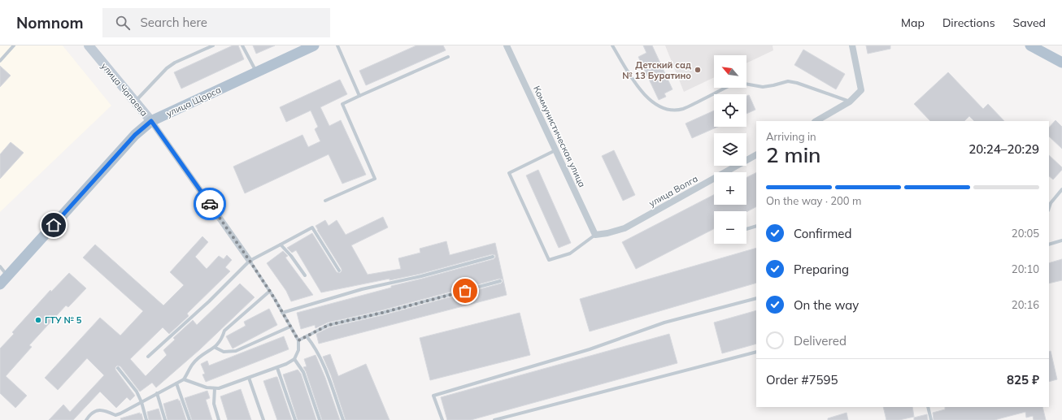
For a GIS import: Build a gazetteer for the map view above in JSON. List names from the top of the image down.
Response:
{
  "streets": {
    "main road": ["улица Чапаева", "улица Щорса"],
    "street": ["Коммунистическая улица", "улица Волга"]
  },
  "crossings": [
    ["улица Чапаева", "улица Щорса"],
    ["Коммунистическая улица", "улица Волга"]
  ],
  "places": ["Детский сад № 13 Буратино", "ГТУ № 5"],
  "north": "top left",
  "page": {
    "header": "Nomnom",
    "search": "Search here",
    "nav": ["Map", "Directions", "Saved"],
    "map_buttons": ["+", "−"],
    "heading": ["2 min", "Arriving in", "20:24–20:29"],
    "panel": ["Order #7595", "825 ₽"],
    "bar": "On the way · 200 m",
    "list": [
      ["Confirmed", "20:05"],
      ["Preparing", "20:10"],
      ["On the way", "20:16"],
      "Delivered"
    ]
  }
}
